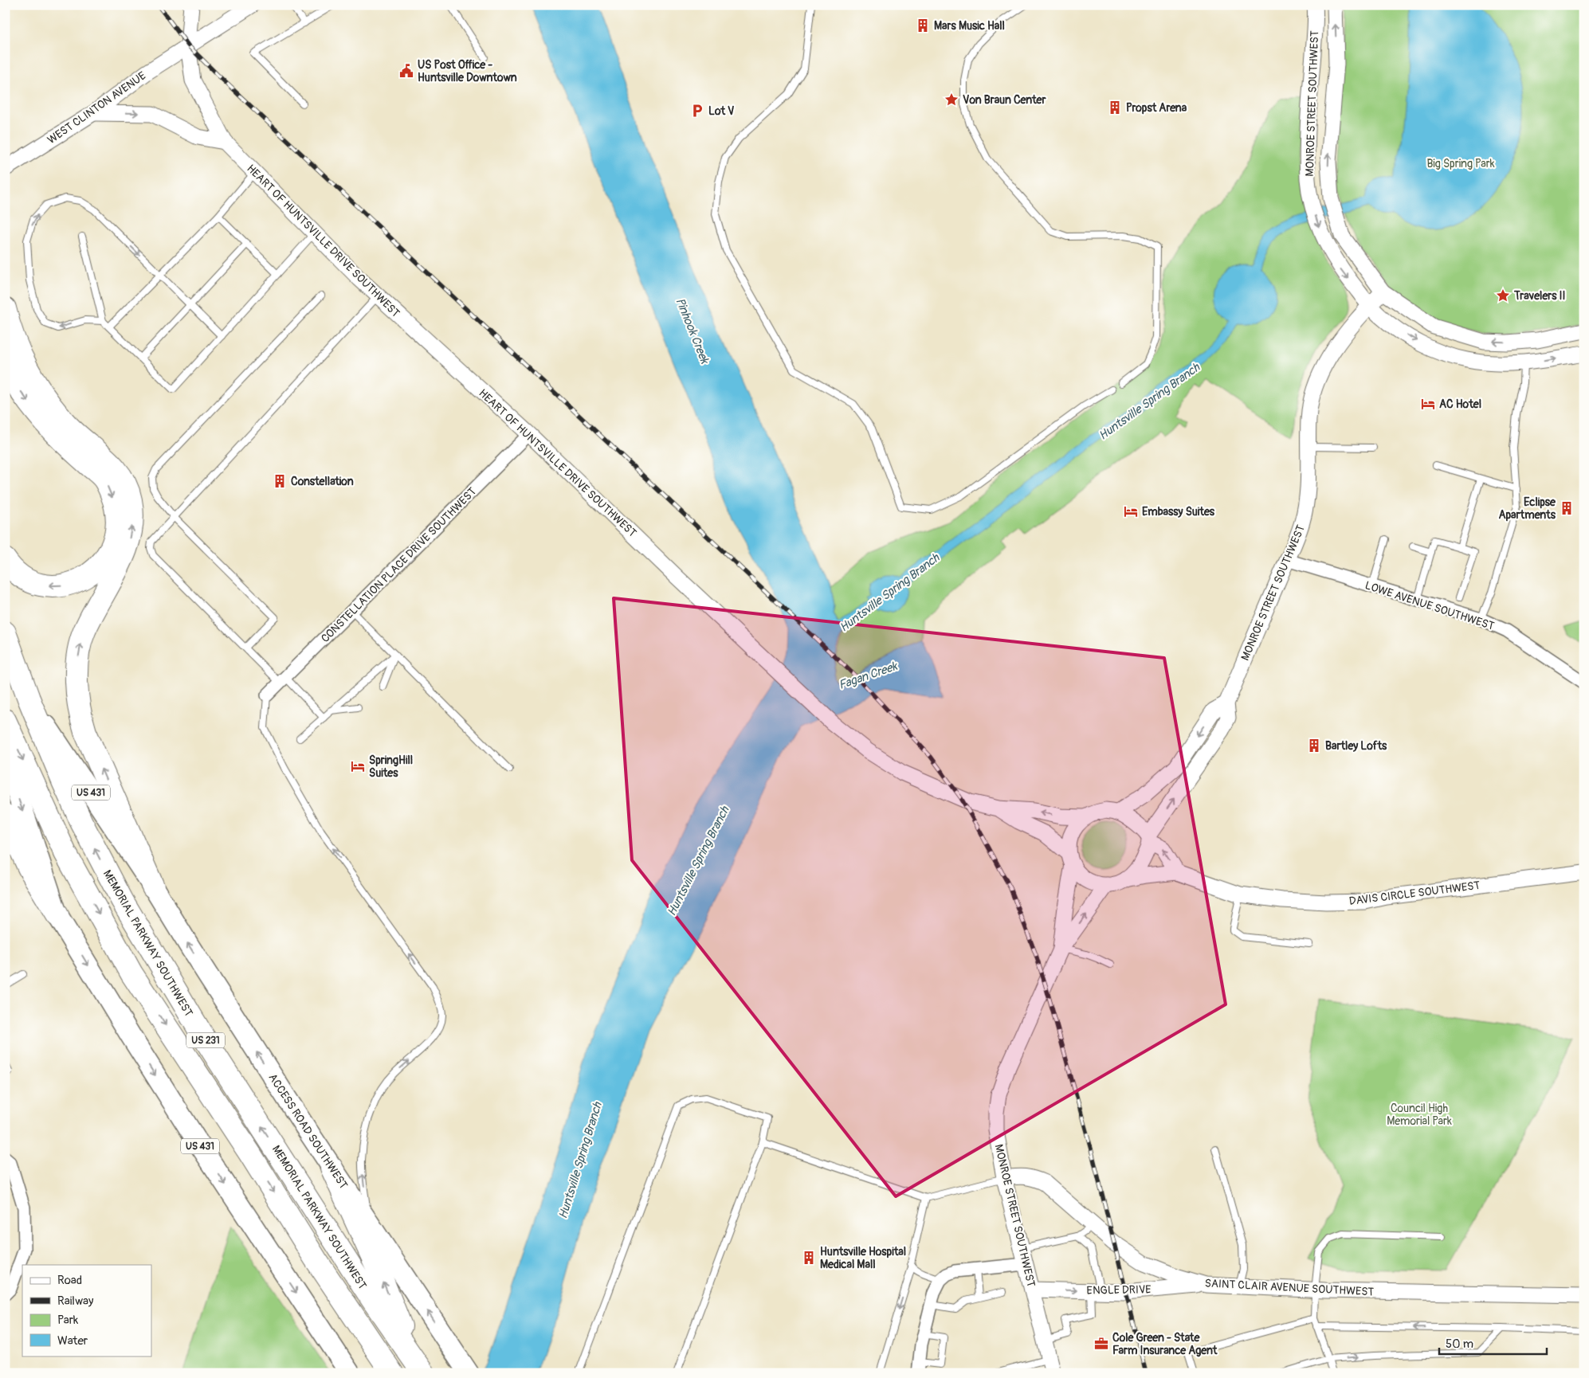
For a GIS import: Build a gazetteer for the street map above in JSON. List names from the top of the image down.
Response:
{
  "streets": {
    "highway": [
      "US 431",
      "MEMORIAL PARKWAY SOUTHWEST",
      "US 231",
      "ACCESS ROAD SOUTHWEST"
    ],
    "street": [
      "MONROE STREET SOUTHWEST",
      "WEST CLINTON AVENUE",
      "HEART OF HUNTSVILLE DRIVE SOUTHWEST",
      "CONSTELLATION PLACE DRIVE SOUTHWEST",
      "LOWE AVENUE SOUTHWEST",
      "DAVIS CIRCLE SOUTHWEST",
      "SAINT CLAIR AVENUE SOUTHWEST",
      "ENGLE DRIVE"
    ]
  },
  "crossings": [
    ["MONROE STREET SOUTHWEST", "HEART OF HUNTSVILLE DRIVE SOUTHWEST"],
    ["MONROE STREET SOUTHWEST", "LOWE AVENUE SOUTHWEST"],
    ["MONROE STREET SOUTHWEST", "SAINT CLAIR AVENUE SOUTHWEST"],
    ["MONROE STREET SOUTHWEST", "ENGLE DRIVE"],
    ["WEST CLINTON AVENUE", "HEART OF HUNTSVILLE DRIVE SOUTHWEST"],
    ["HEART OF HUNTSVILLE DRIVE SOUTHWEST", "CONSTELLATION PLACE DRIVE SOUTHWEST"],
    ["US 431", "MEMORIAL PARKWAY SOUTHWEST"],
    ["US 431", "ACCESS ROAD SOUTHWEST"],
    ["SAINT CLAIR AVENUE SOUTHWEST", "ENGLE DRIVE"]
  ],
  "one_way": ["ENGLE DRIVE"],
  "water": ["Pinhook Creek", "Huntsville Spring Branch", "Fagan Creek"],
  "parks": ["Big Spring Park", "Council High Memorial Park"],
  "places": {
    "building": [
      "Mars Music Hall",
      "Propst Arena",
      "Constellation",
      "Eclipse Apartments",
      "Bartley Lofts",
      "Huntsville Hospital Medical Mall"
    ],
    "public building": ["US Post Office - Huntsville Downtown"],
    "place": ["Von Braun Center", "Travelers II"],
    "parking": ["Lot V"],
    "hotel": ["AC Hotel", "Embassy Suites", "SpringHill Suites"],
    "office": ["Cole Green - State Farm Insurance Agent"]
  },
  "legend": [
    "Road",
    "Railway",
    "Park",
    "Water"
  ],
  "scale_bar": "50 m"
}
